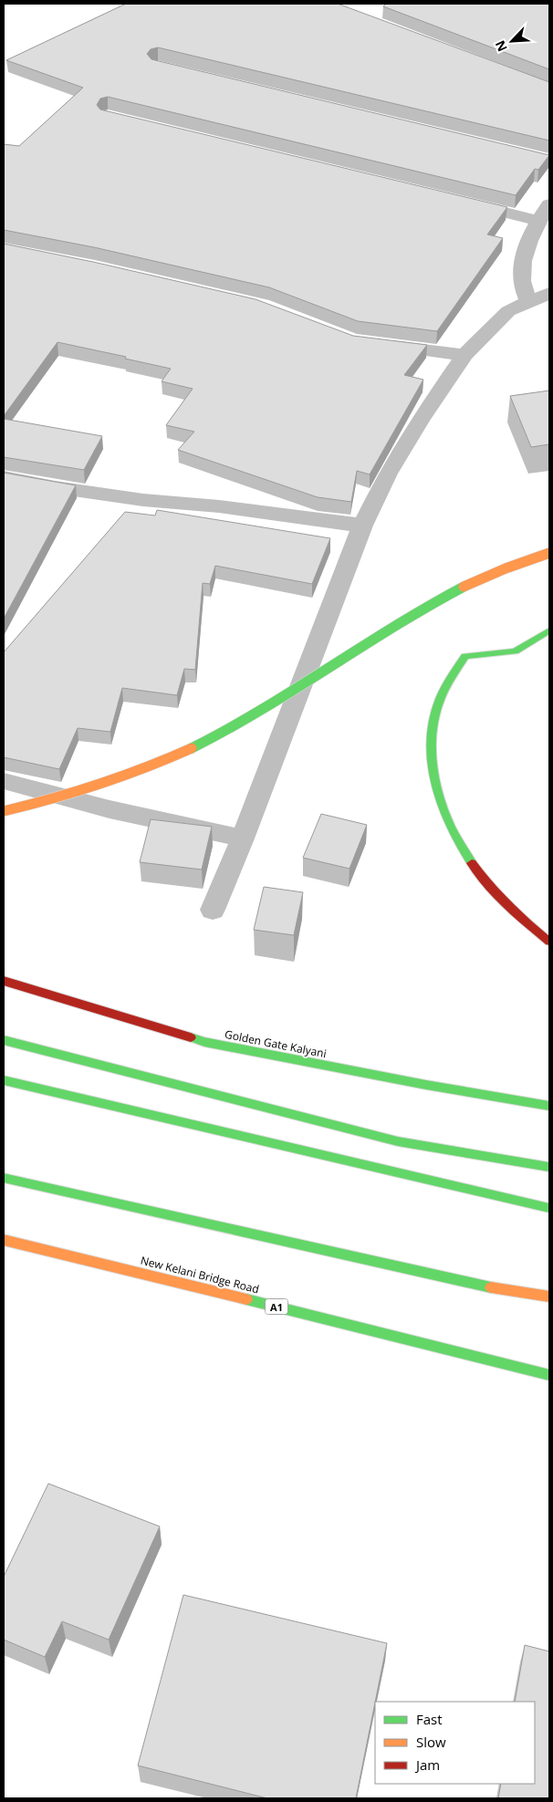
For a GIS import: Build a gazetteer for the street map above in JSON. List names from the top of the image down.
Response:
{
  "streets": {
    "highway": ["Golden Gate Kalyani", "New Kelani Bridge Road", "A1"]
  },
  "legend": ["Fast", "Slow", "Jam"],
  "north": "bottom left"
}
